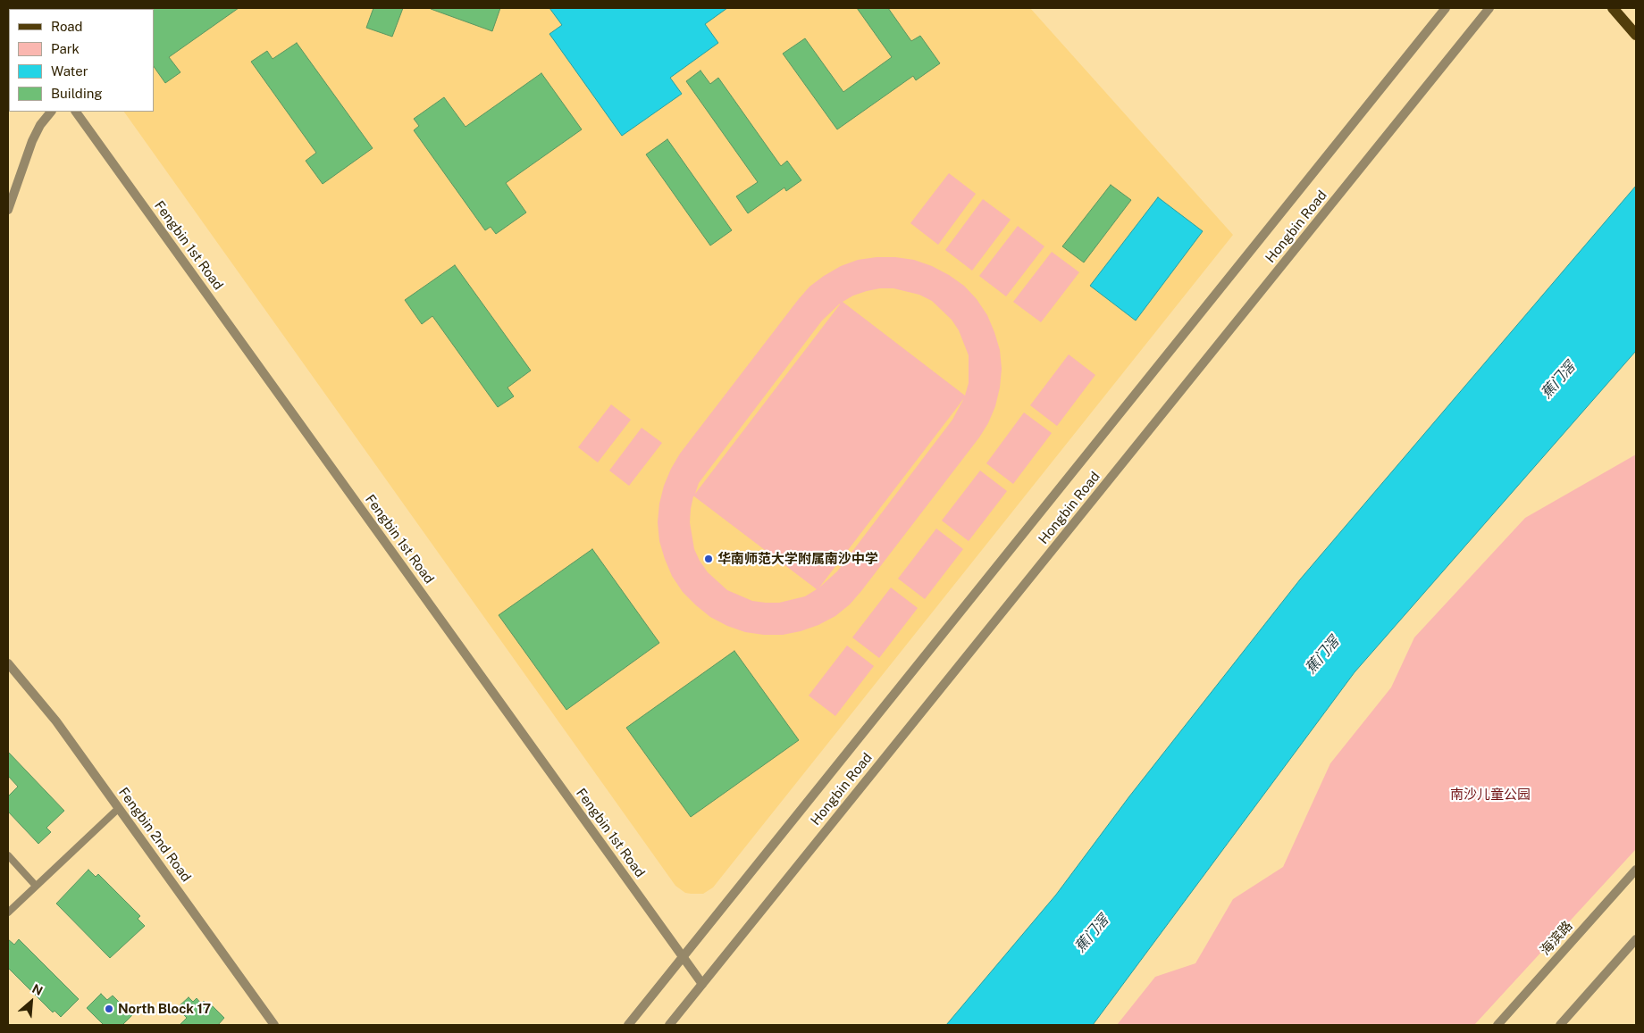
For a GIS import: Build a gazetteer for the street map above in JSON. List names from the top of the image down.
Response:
{
  "streets": {
    "street": [
      "Hongbin Road",
      "Fengbin 1st Road",
      "Fengbin 2nd Road",
      "海滨路"
    ]
  },
  "crossings": [
    ["Hongbin Road", "Fengbin 1st Road"]
  ],
  "water": ["蕉门滘"],
  "parks": ["南沙儿童公园"],
  "places": ["华南师范大学附属南沙中学", "North Block 17"],
  "legend": [
    "Road",
    "Park",
    "Water",
    "Building"
  ],
  "north": "top right"
}
